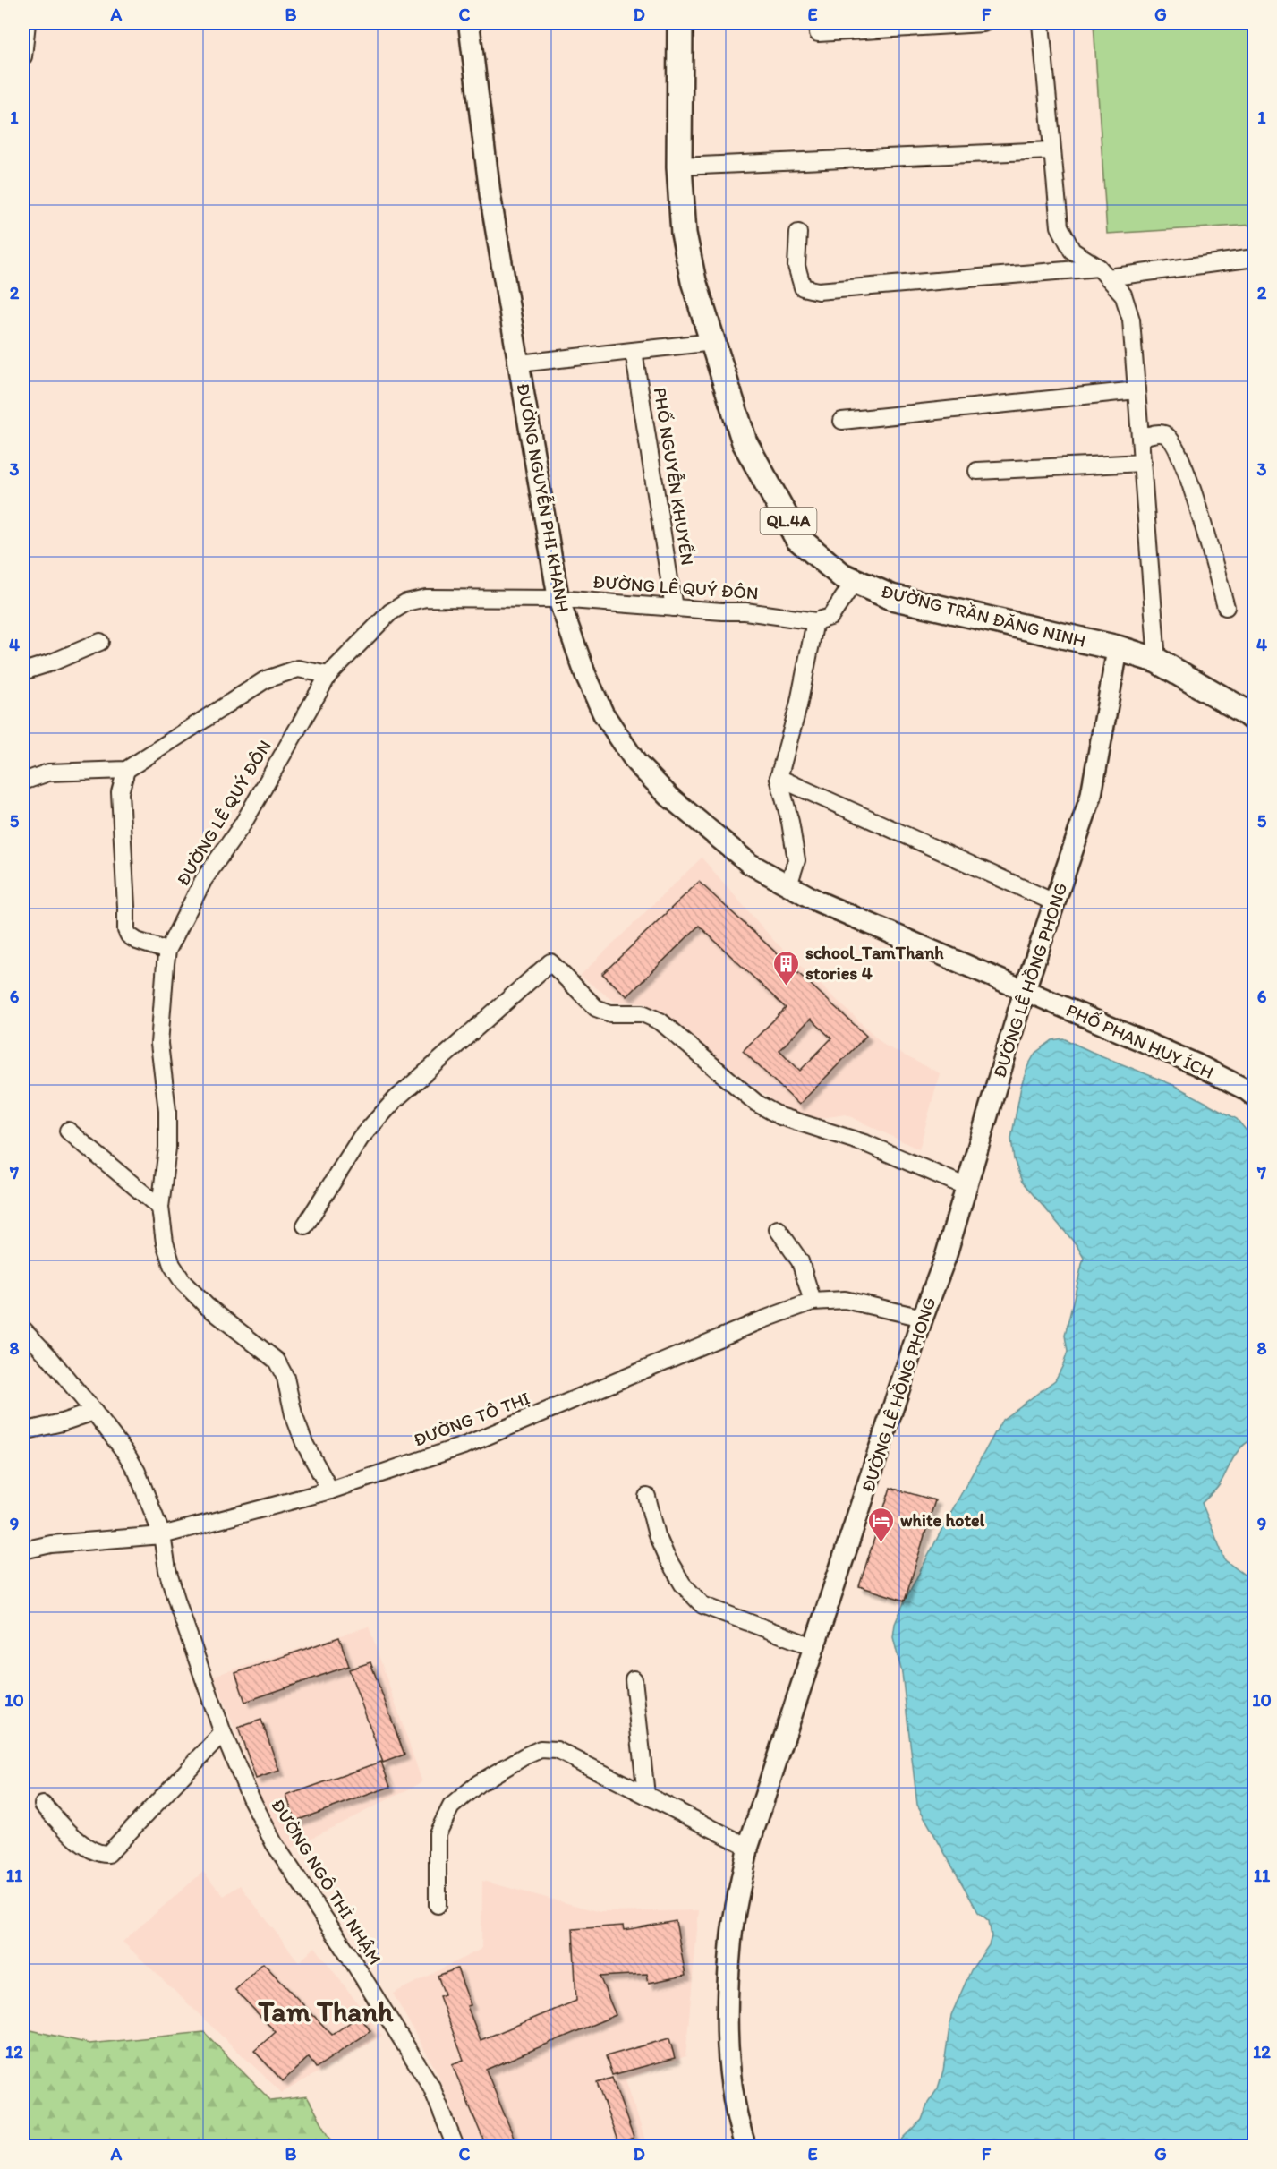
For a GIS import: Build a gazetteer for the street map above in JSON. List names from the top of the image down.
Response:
{
  "streets": {
    "main road": ["QL.4A", "ĐƯỜNG TRẦN ĐĂNG NINH"],
    "street": [
      "PHỐ NGUYỄN KHUYẾN",
      "ĐƯỜNG NGUYỄN PHI KHANH",
      "ĐƯỜNG LÊ QUÝ ĐÔN",
      "ĐƯỜNG LÊ HỒNG PHONG",
      "PHỐ PHAN HUY ÍCH",
      "ĐƯỜNG TÔ THỊ",
      "ĐƯỜNG NGÔ THÌ NHẬM"
    ]
  },
  "crossings": [
    ["PHỐ NGUYỄN KHUYẾN", "ĐƯỜNG LÊ QUÝ ĐÔN"],
    ["ĐƯỜNG NGUYỄN PHI KHANH", "ĐƯỜNG LÊ QUÝ ĐÔN"],
    ["ĐƯỜNG NGUYỄN PHI KHANH", "ĐƯỜNG LÊ HỒNG PHONG"],
    ["ĐƯỜNG NGUYỄN PHI KHANH", "PHỐ PHAN HUY ÍCH"],
    ["ĐƯỜNG LÊ QUÝ ĐÔN", "ĐƯỜNG TÔ THỊ"],
    ["ĐƯỜNG TRẦN ĐĂNG NINH", "ĐƯỜNG LÊ HỒNG PHONG"],
    ["ĐƯỜNG LÊ HỒNG PHONG", "PHỐ PHAN HUY ÍCH"],
    ["ĐƯỜNG LÊ HỒNG PHONG", "ĐƯỜNG TÔ THỊ"],
    ["ĐƯỜNG TÔ THỊ", "ĐƯỜNG NGÔ THÌ NHẬM"]
  ],
  "districts": ["Tam Thanh"],
  "places": {
    "building": ["school_TamThanh stories 4"],
    "hotel": ["white hotel"]
  },
  "grid": {
    "columns": [
      "A",
      "B",
      "C",
      "D",
      "E",
      "F",
      "G"
    ],
    "rows": [
      "1",
      "2",
      "3",
      "4",
      "5",
      "6",
      "7",
      "8",
      "9",
      "10",
      "11",
      "12"
    ]
  }
}
